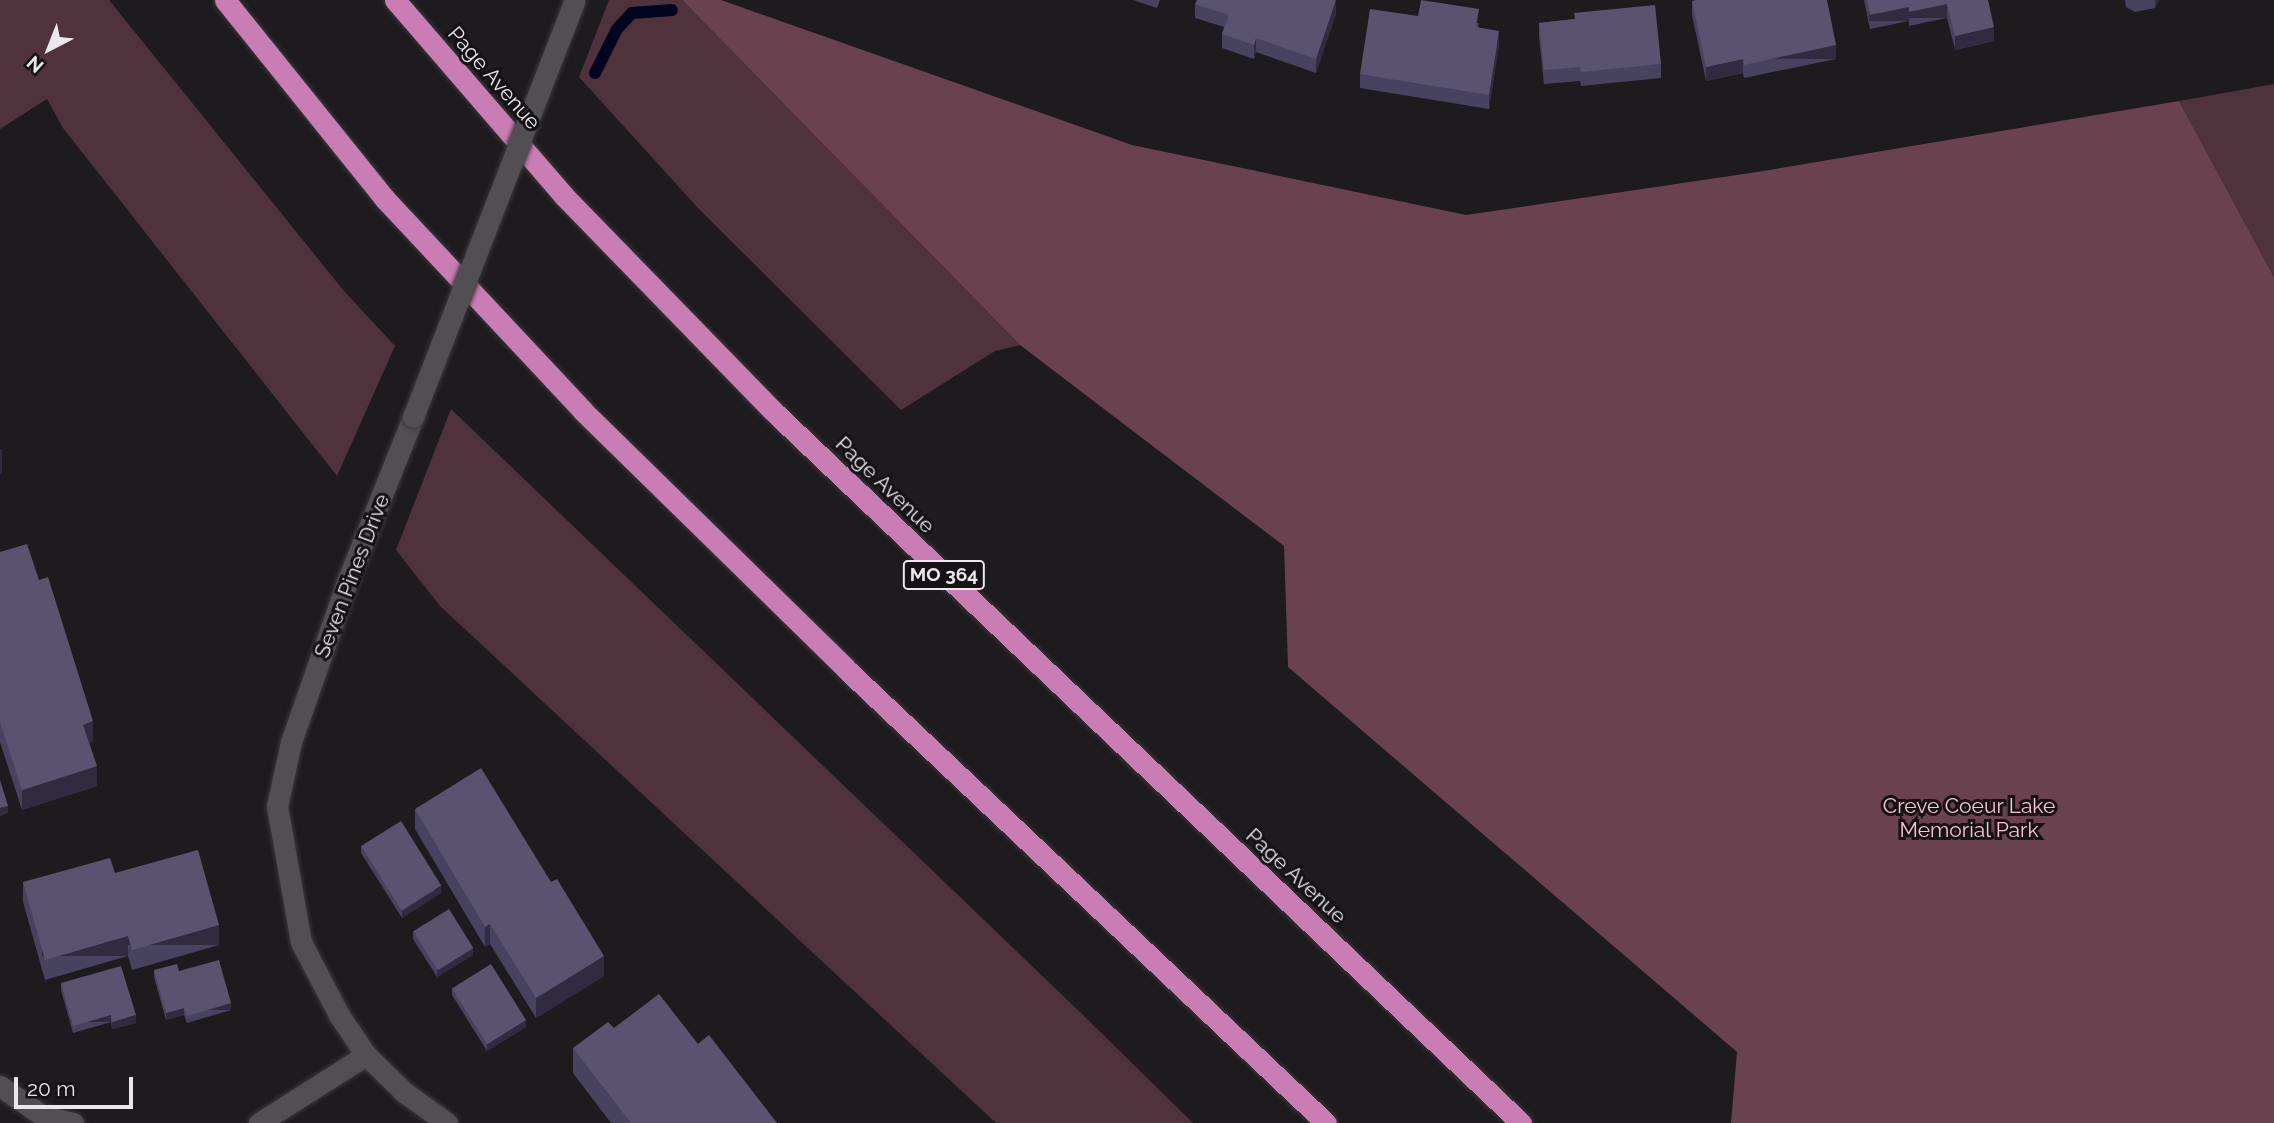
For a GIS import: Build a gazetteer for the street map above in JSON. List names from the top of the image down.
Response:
{
  "streets": {
    "highway": ["Page Avenue", "MO 364"],
    "street": ["Seven Pines Drive"]
  },
  "parks": ["Creve Coeur Lake Memorial Park"],
  "scale_bar": "20 m",
  "north": "bottom left"
}
